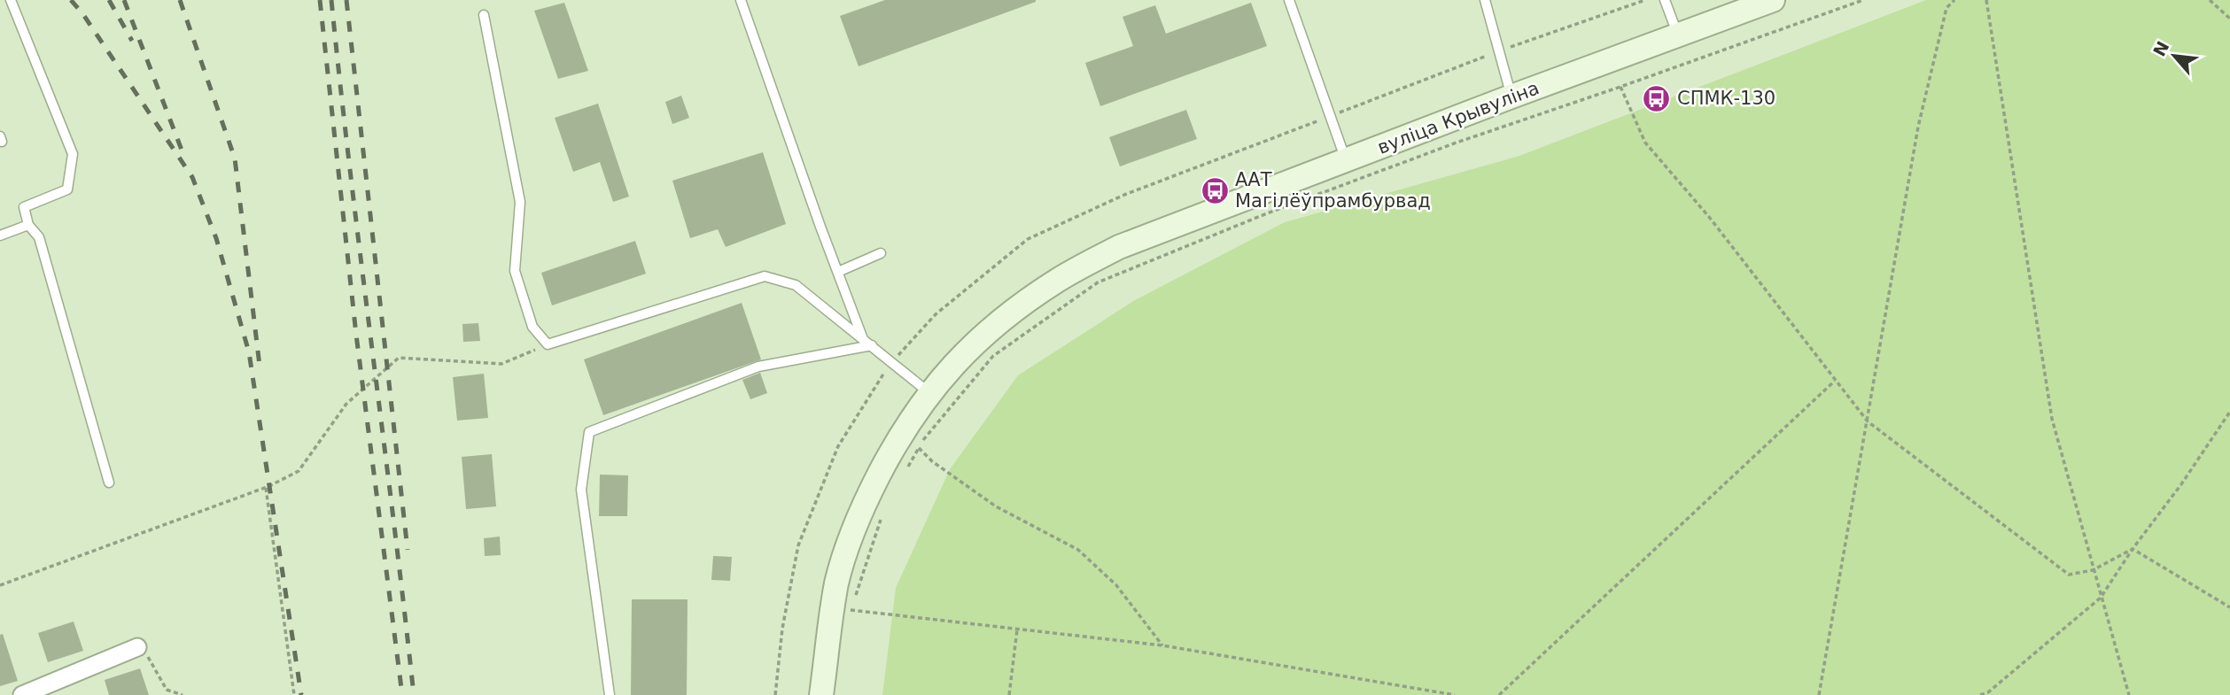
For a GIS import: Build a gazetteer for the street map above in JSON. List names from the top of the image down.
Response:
{
  "streets": {
    "main road": ["вуліца Крывуліна"]
  },
  "places": {
    "bus stop": ["СПМК-130", "ААТ Магілёўпрамбурвад"]
  },
  "north": "top left"
}
